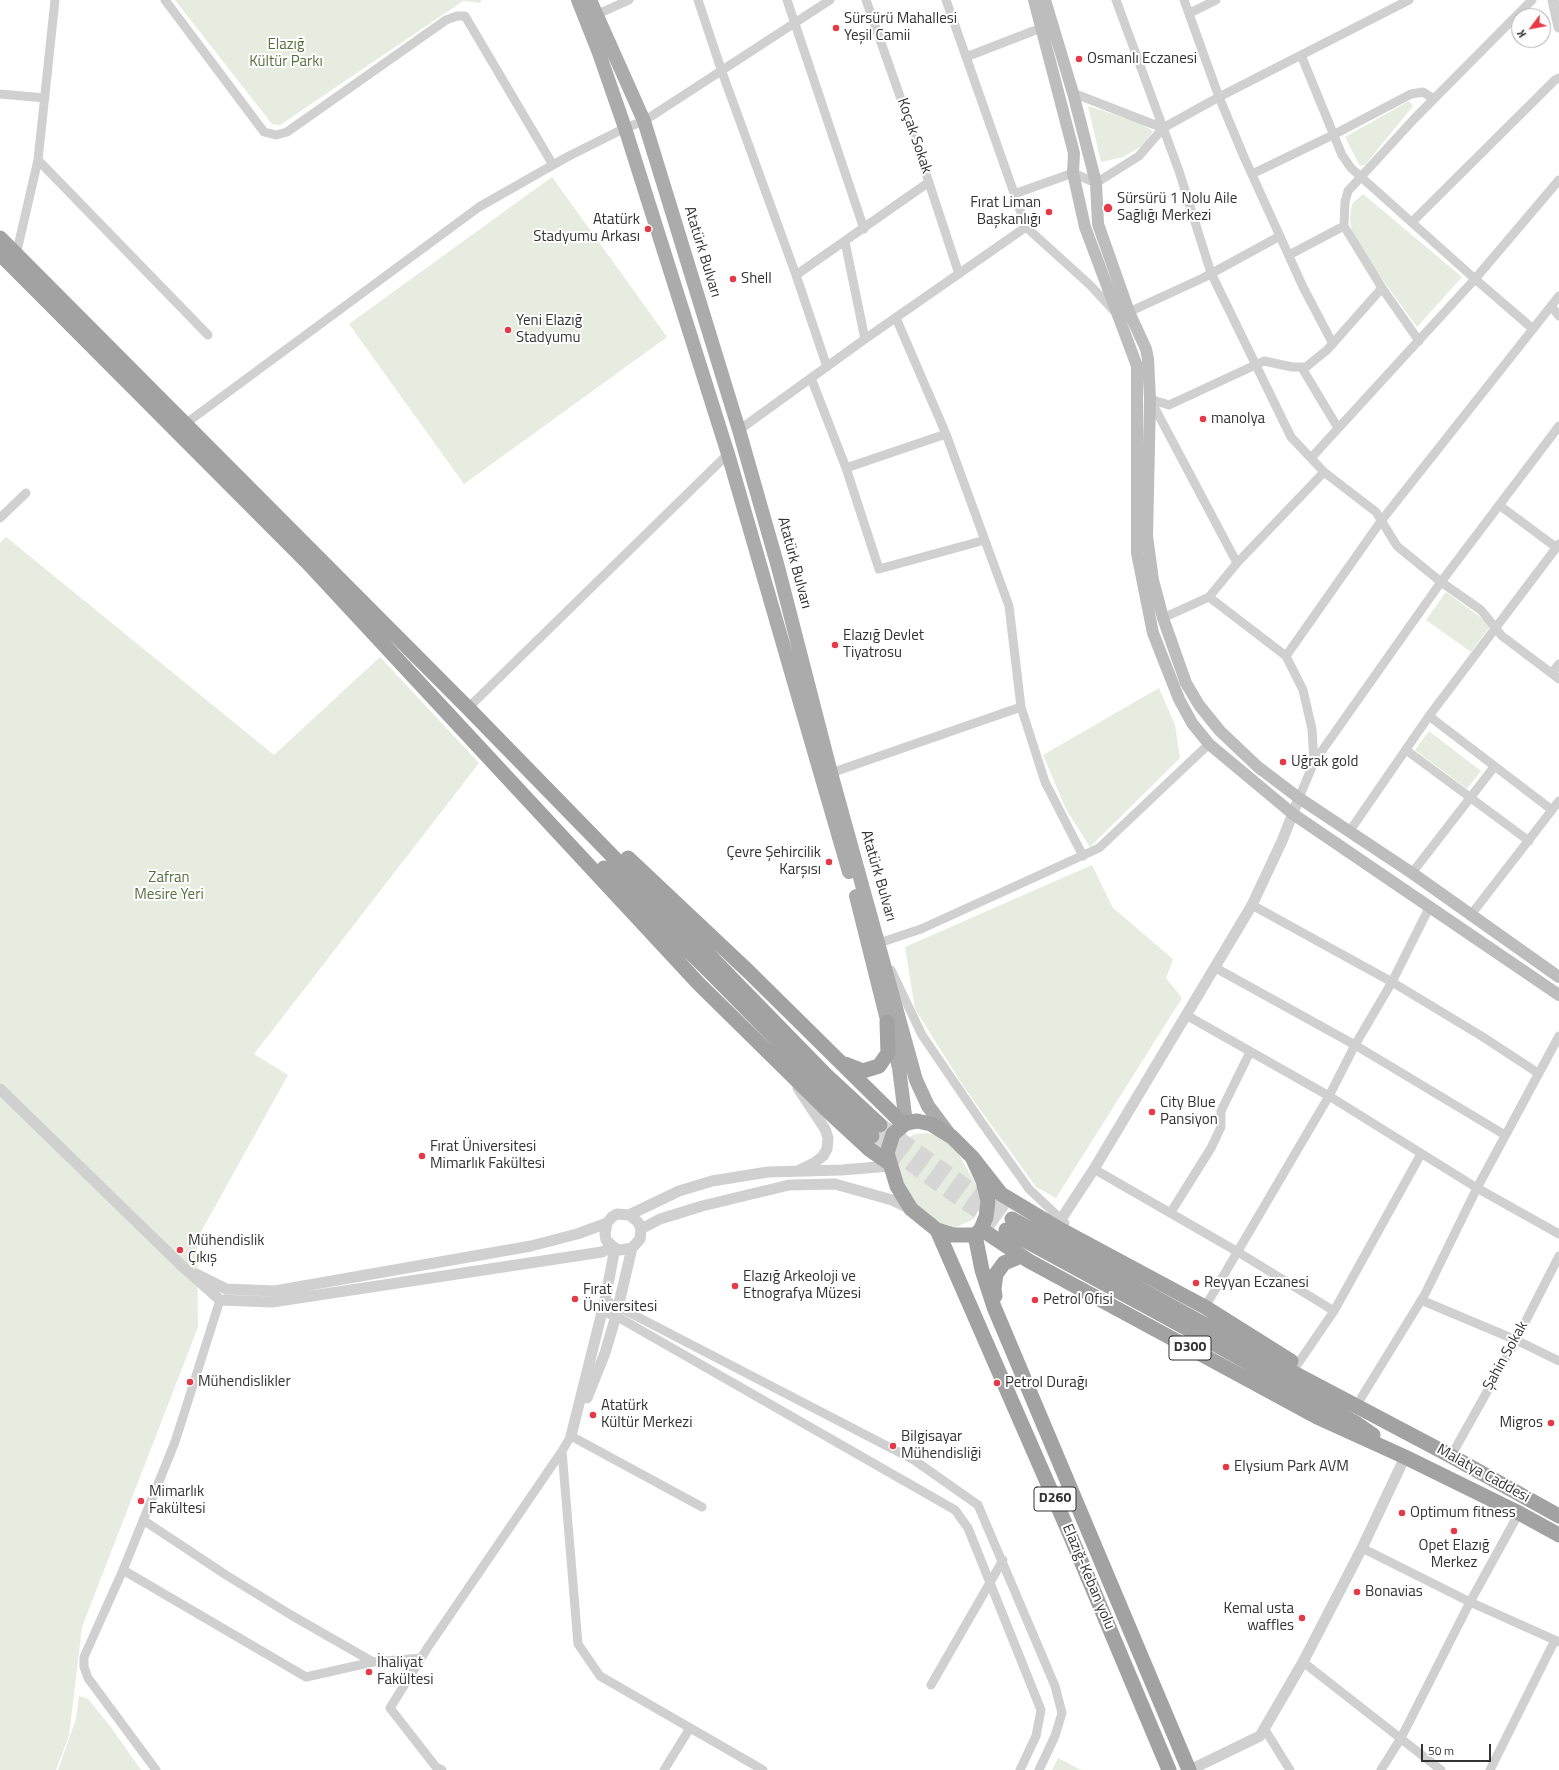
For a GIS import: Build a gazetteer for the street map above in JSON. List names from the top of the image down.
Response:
{
  "streets": {
    "highway": [
      "D300",
      "Malatya Caddesi",
      "D260",
      "Elazığ-Keban yolu"
    ],
    "main road": ["Atatürk Bulvarı"],
    "street": ["Koçak Sokak", "Şahin Sokak"]
  },
  "crossings": [
    ["Atatürk Bulvarı", "D300"],
    ["Atatürk Bulvarı", "Elazığ-Keban yolu"],
    ["D300", "Malatya Caddesi"],
    ["D300", "D260"],
    ["D300", "Elazığ-Keban yolu"],
    ["Şahin Sokak", "Malatya Caddesi"],
    ["D260", "Elazığ-Keban yolu"]
  ],
  "parks": ["Elazığ Kültür Parkı", "Zafran Mesire Yeri"],
  "places": [
    "Sürsürü Mahallesi Yeşil Camii",
    "Osmanlı Eczanesi",
    "Sürsürü 1 Nolu Aile Sağlığı Merkezi",
    "Fırat Liman Başkanlığı",
    "Atatürk Stadyumu Arkası",
    "Shell",
    "Yeni Elazığ Stadyumu",
    "manolya",
    "Elazığ Devlet Tiyatrosu",
    "Uğrak gold",
    "Çevre Şehircilik Karşısı",
    "City Blue Pansiyon",
    "Fırat Üniversitesi Mimarlık Fakültesi",
    "Mühendislik Çıkış",
    "Reyyan Eczanesi",
    "Elazığ Arkeoloji ve Etnografya Müzesi",
    "Fırat Üniversitesi",
    "Petrol Ofisi",
    "Mühendislikler",
    "Petrol Durağı",
    "Atatürk Kültür Merkezi",
    "Migros",
    "Bilgisayar Mühendisliği",
    "Elysium Park AVM",
    "Mimarlık Fakültesi",
    "Optimum fitness",
    "Opet Elazığ Merkez",
    "Bonavias",
    "Kemal usta waffles",
    "İhaliyat Fakültesi"
  ],
  "scale_bar": "50 m",
  "north": "bottom left"
}
